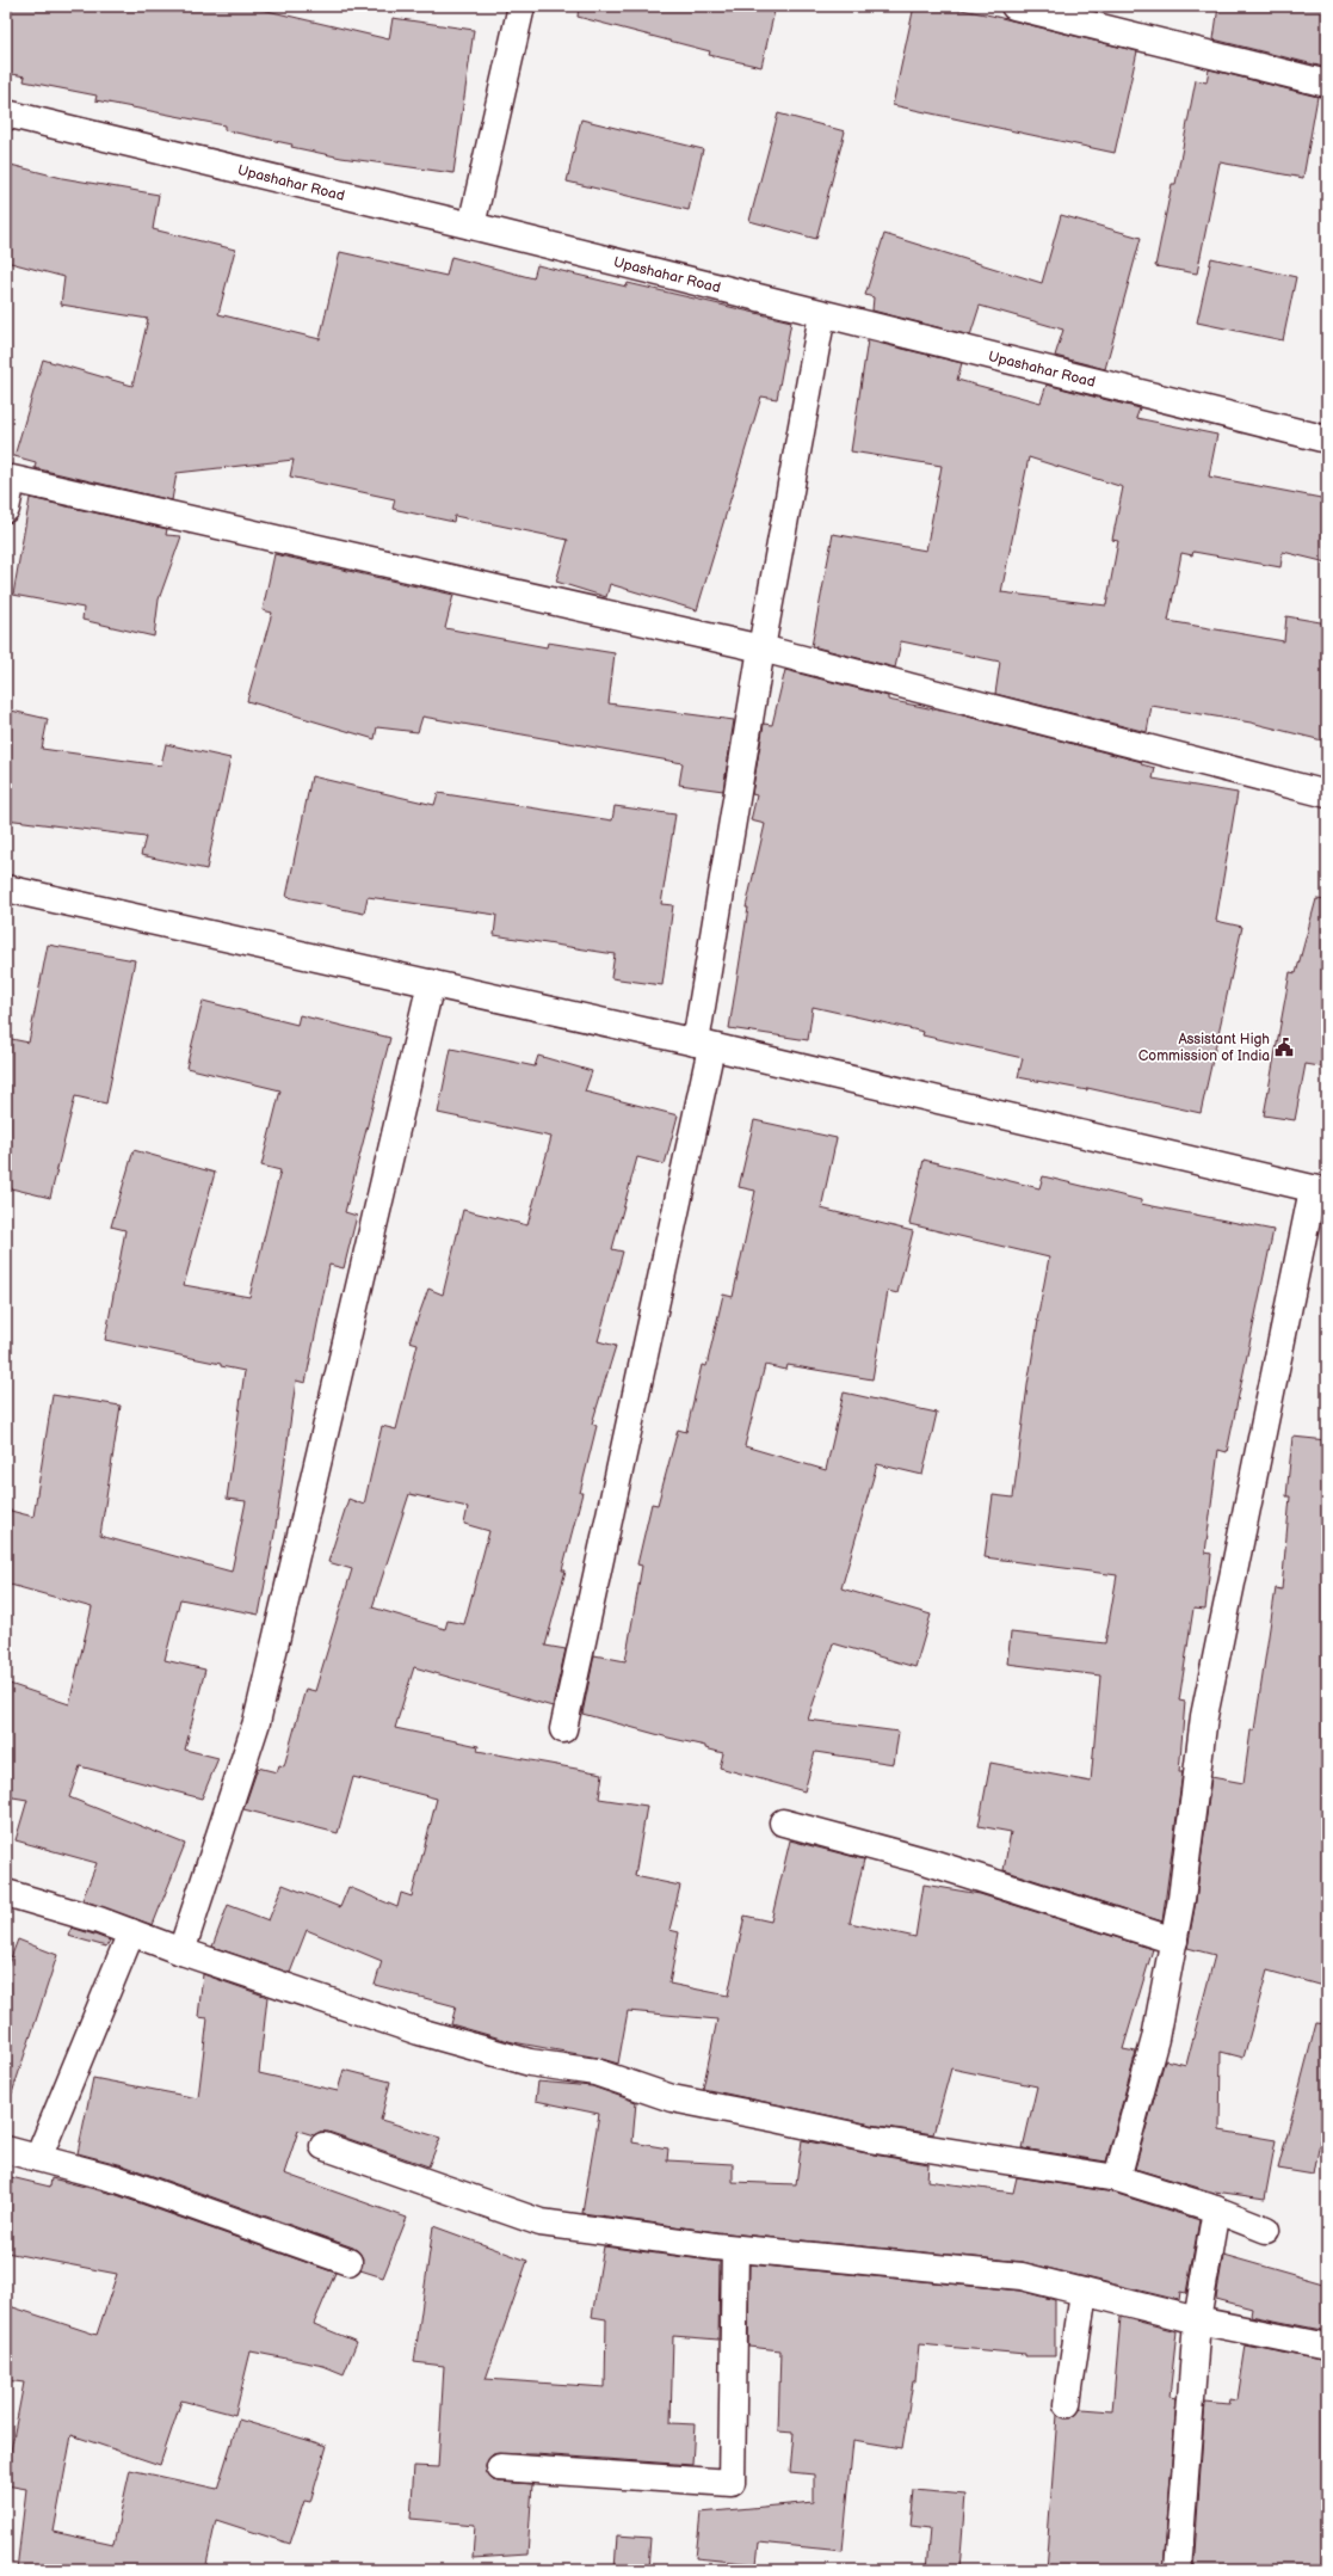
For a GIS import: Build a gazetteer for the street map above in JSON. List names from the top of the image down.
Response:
{
  "streets": {
    "street": ["Upashahar Road"]
  },
  "places": {
    "public building": ["Assistant High Commission of India"]
  }
}
